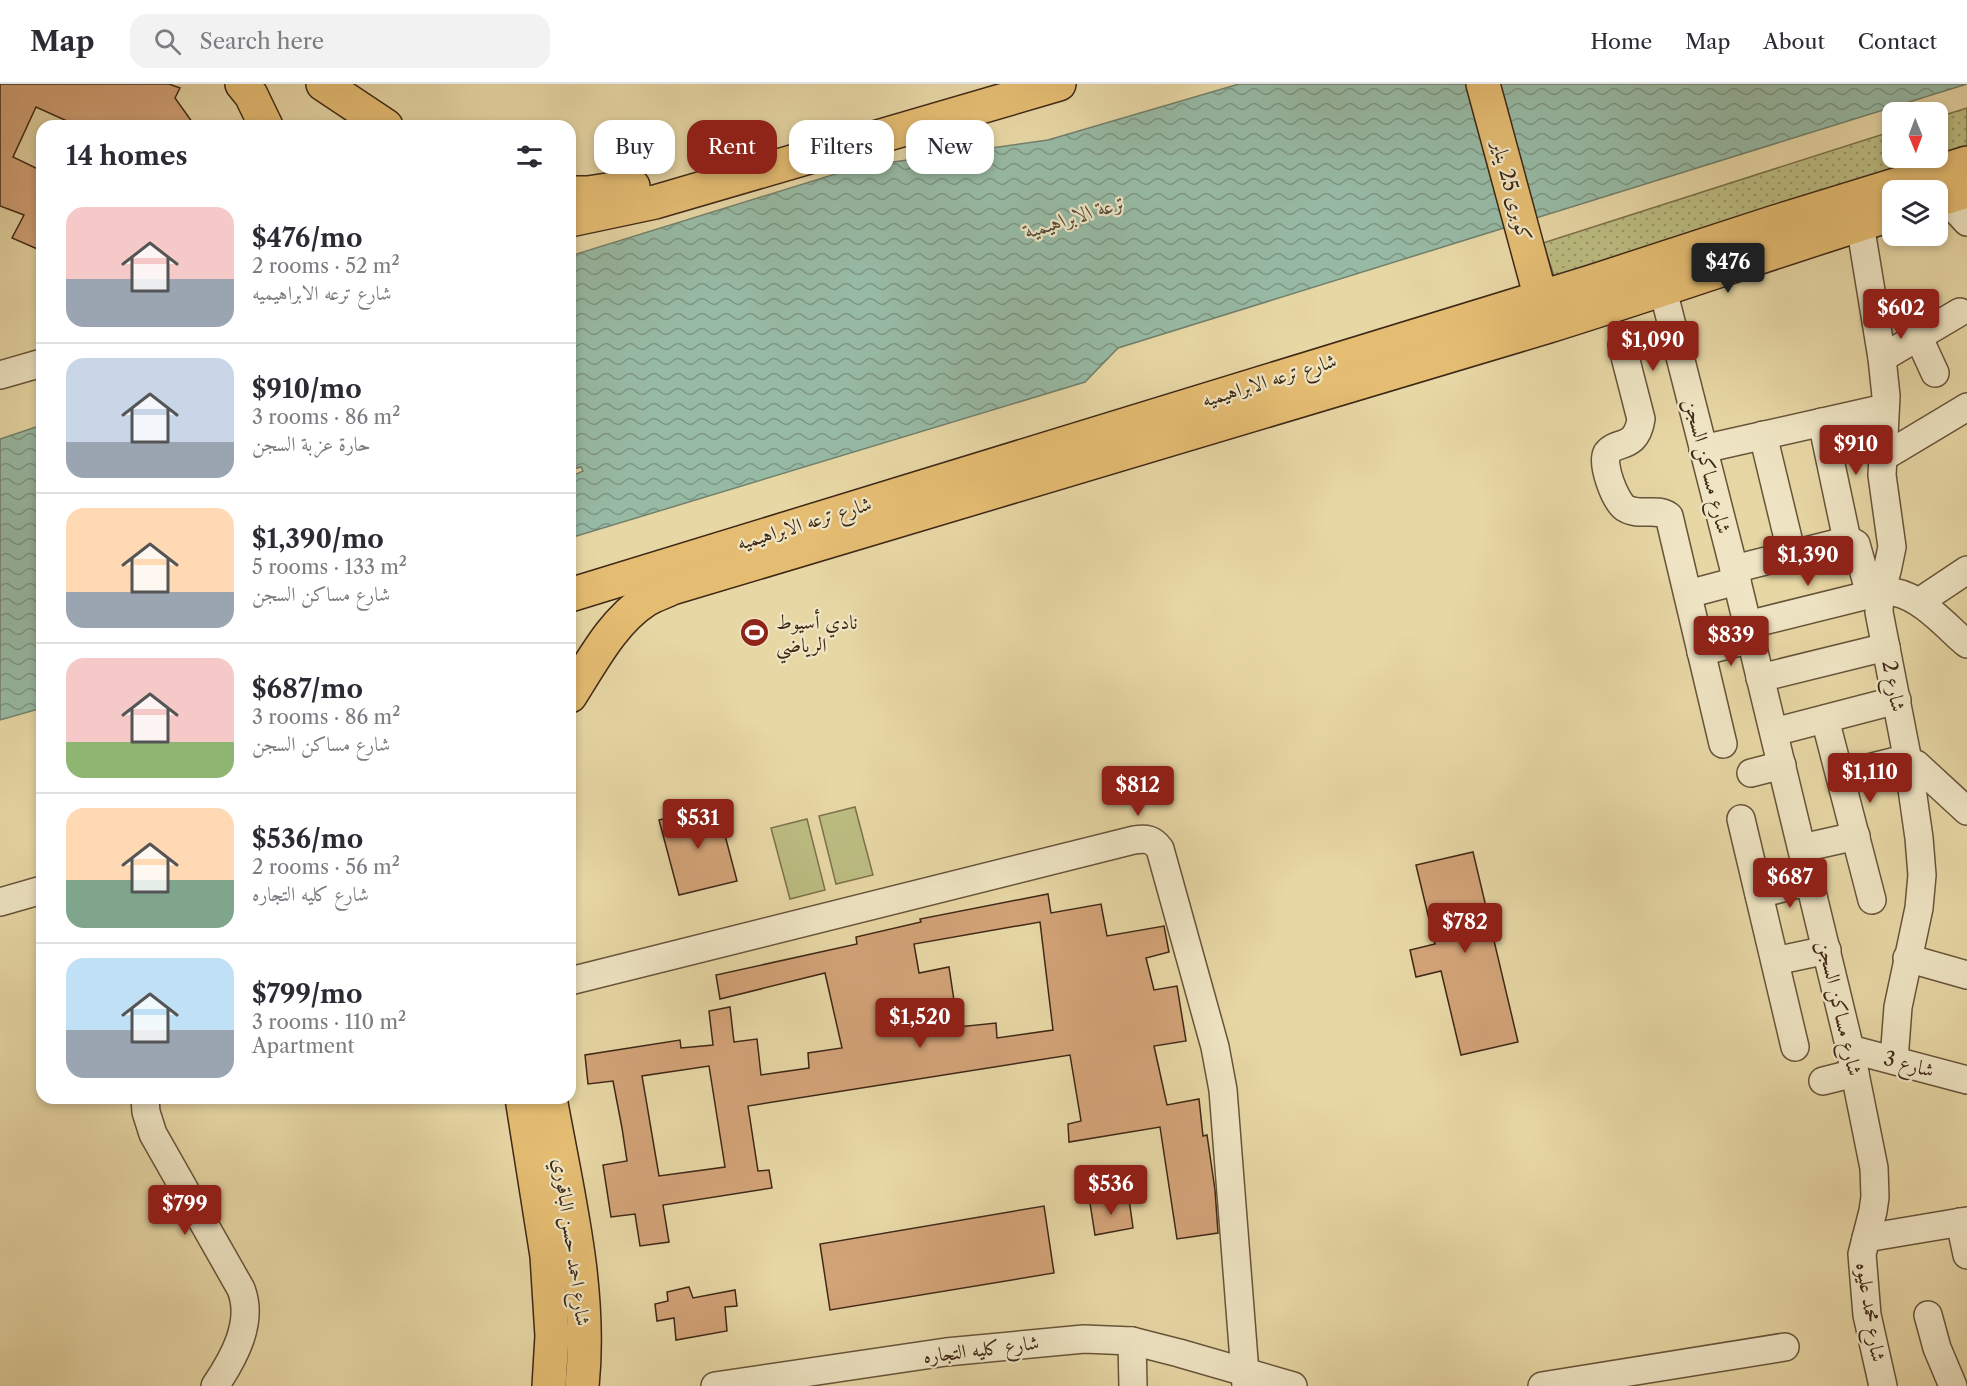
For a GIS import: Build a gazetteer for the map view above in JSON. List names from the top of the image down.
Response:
{
  "streets": {
    "main road": ["كوبرى 25 يناير", "شارع ترعه الابراهيميه", "شارع احمد حسن الباقوري"],
    "street": [
      "شارع مساكن السجن",
      "شارع 2",
      "شارع 3",
      "شارع محمد عليوه",
      "شارع كليه التجاره"
    ]
  },
  "crossings": [
    ["كوبرى 25 يناير", "شارع ترعه الابراهيميه"],
    ["شارع ترعه الابراهيميه", "شارع مساكن السجن"],
    ["شارع مساكن السجن", "شارع 3"],
    ["شارع مساكن السجن", "شارع محمد عليوه"],
    ["شارع 2", "شارع 3"]
  ],
  "water": ["ترعة الابراهيمية"],
  "places": {
    "sports": ["نادي أسيوط الرياضي"]
  },
  "north": "bottom",
  "page": {
    "header": "Map",
    "search": "Search here",
    "nav": [
      "Home",
      "Map",
      "About",
      "Contact"
    ],
    "chip": [
      "Buy",
      "Rent",
      "Filters",
      "New"
    ],
    "heading": "14 homes",
    "list": [
      {
        "name": "$476/mo",
        "note": "2 rooms · 52 m² · شارع ترعه الابراهيميه"
      },
      {
        "name": "$910/mo",
        "note": "3 rooms · 86 m² · حارة عزبة السجن"
      },
      {
        "name": "$1,390/mo",
        "note": "5 rooms · 133 m² · شارع مساكن السجن"
      },
      {
        "name": "$687/mo",
        "note": "3 rooms · 86 m² · شارع مساكن السجن"
      },
      {
        "name": "$536/mo",
        "note": "2 rooms · 56 m² · شارع كليه التجاره"
      },
      {
        "name": "$799/mo",
        "note": "3 rooms · 110 m² · Apartment"
      }
    ],
    "price": [
      "$476",
      "$602",
      "$1,090",
      "$910",
      "$1,390",
      "$839",
      "$1,110",
      "$812",
      "$531",
      "$687",
      "$782",
      "$1,520",
      "$536",
      "$799"
    ]
  }
}
